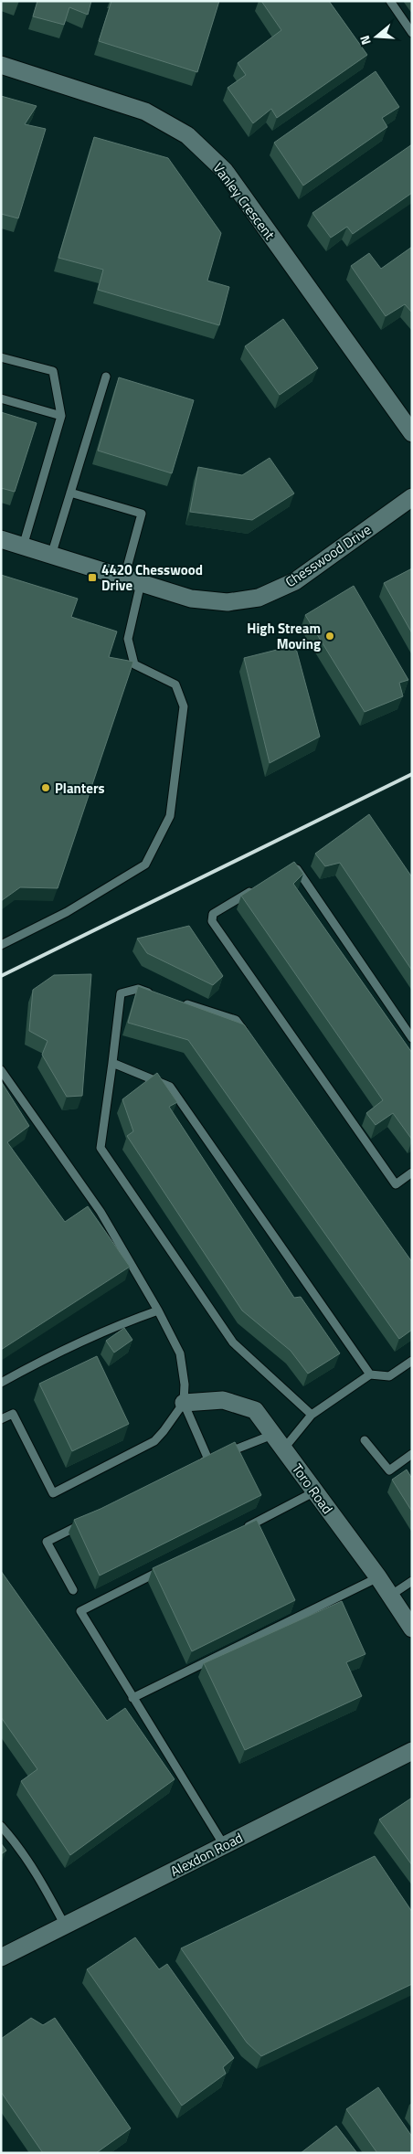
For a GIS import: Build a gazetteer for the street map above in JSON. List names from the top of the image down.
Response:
{
  "streets": {
    "street": [
      "Vanley Crescent",
      "Chesswood Drive",
      "Toro Road",
      "Alexdon Road"
    ]
  },
  "places": {
    "transit": ["4420 Chesswood Drive"],
    "other": ["High Stream Moving", "Planters"]
  },
  "north": "left"
}
